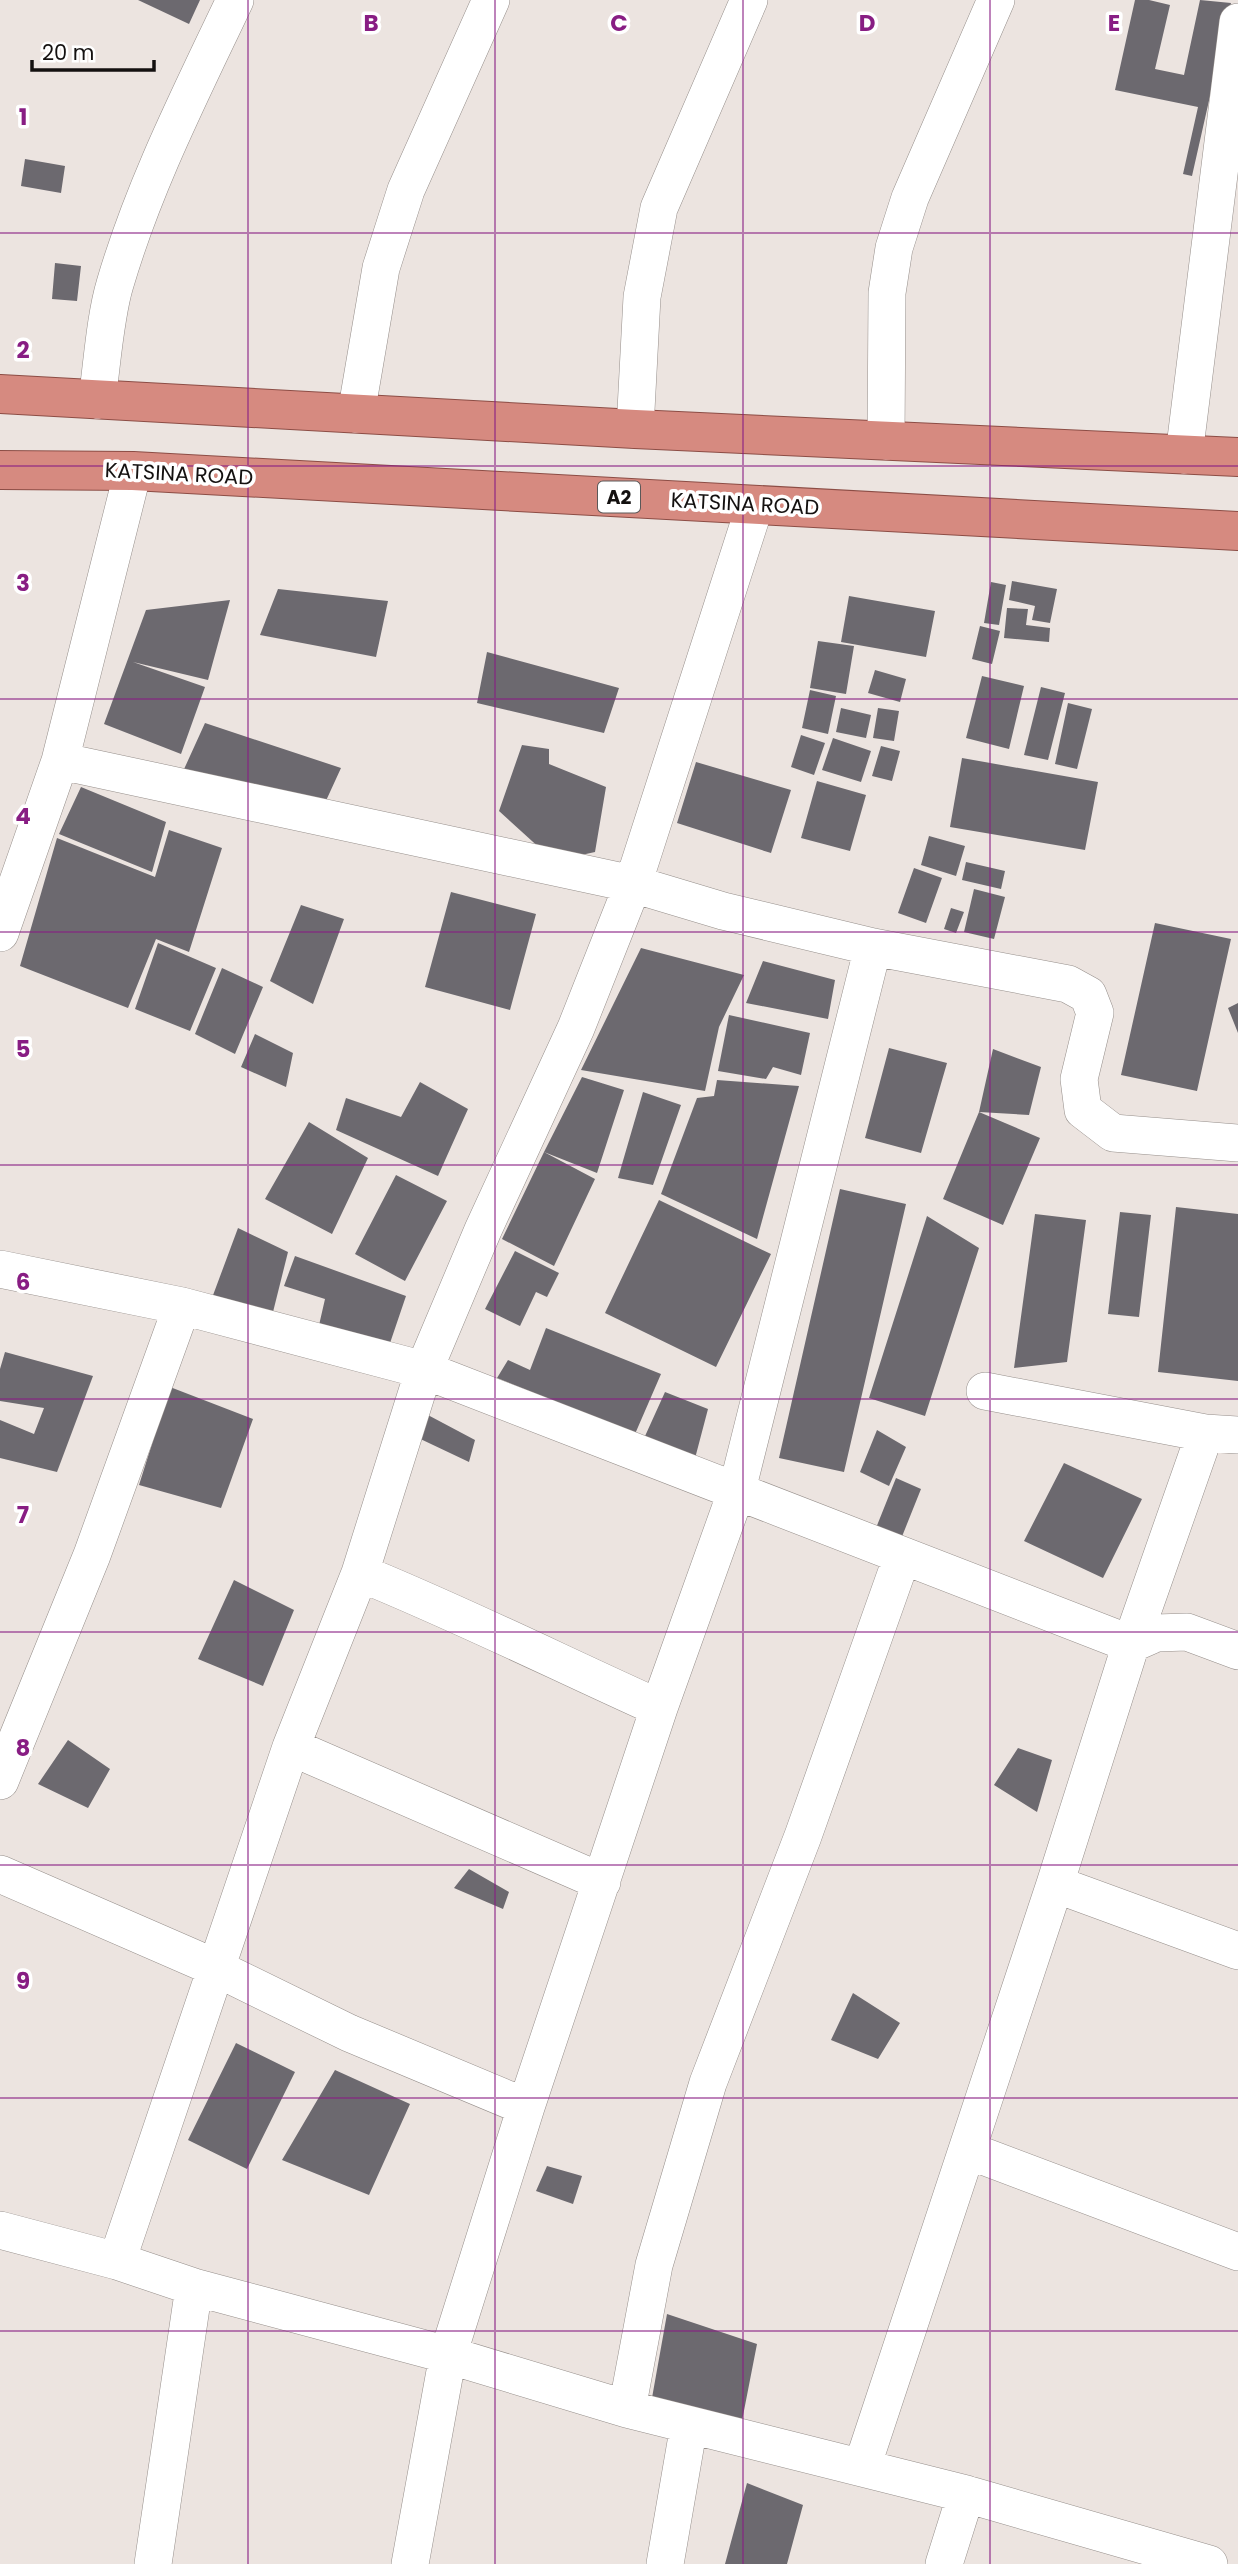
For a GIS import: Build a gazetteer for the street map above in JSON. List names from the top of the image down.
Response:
{
  "streets": {
    "highway": ["KATSINA ROAD", "A2"]
  },
  "scale_bar": "20 m",
  "grid": {
    "columns": [
      "B",
      "C",
      "D",
      "E"
    ],
    "rows": [
      "1",
      "2",
      "3",
      "4",
      "5",
      "6",
      "7",
      "8",
      "9"
    ]
  }
}
